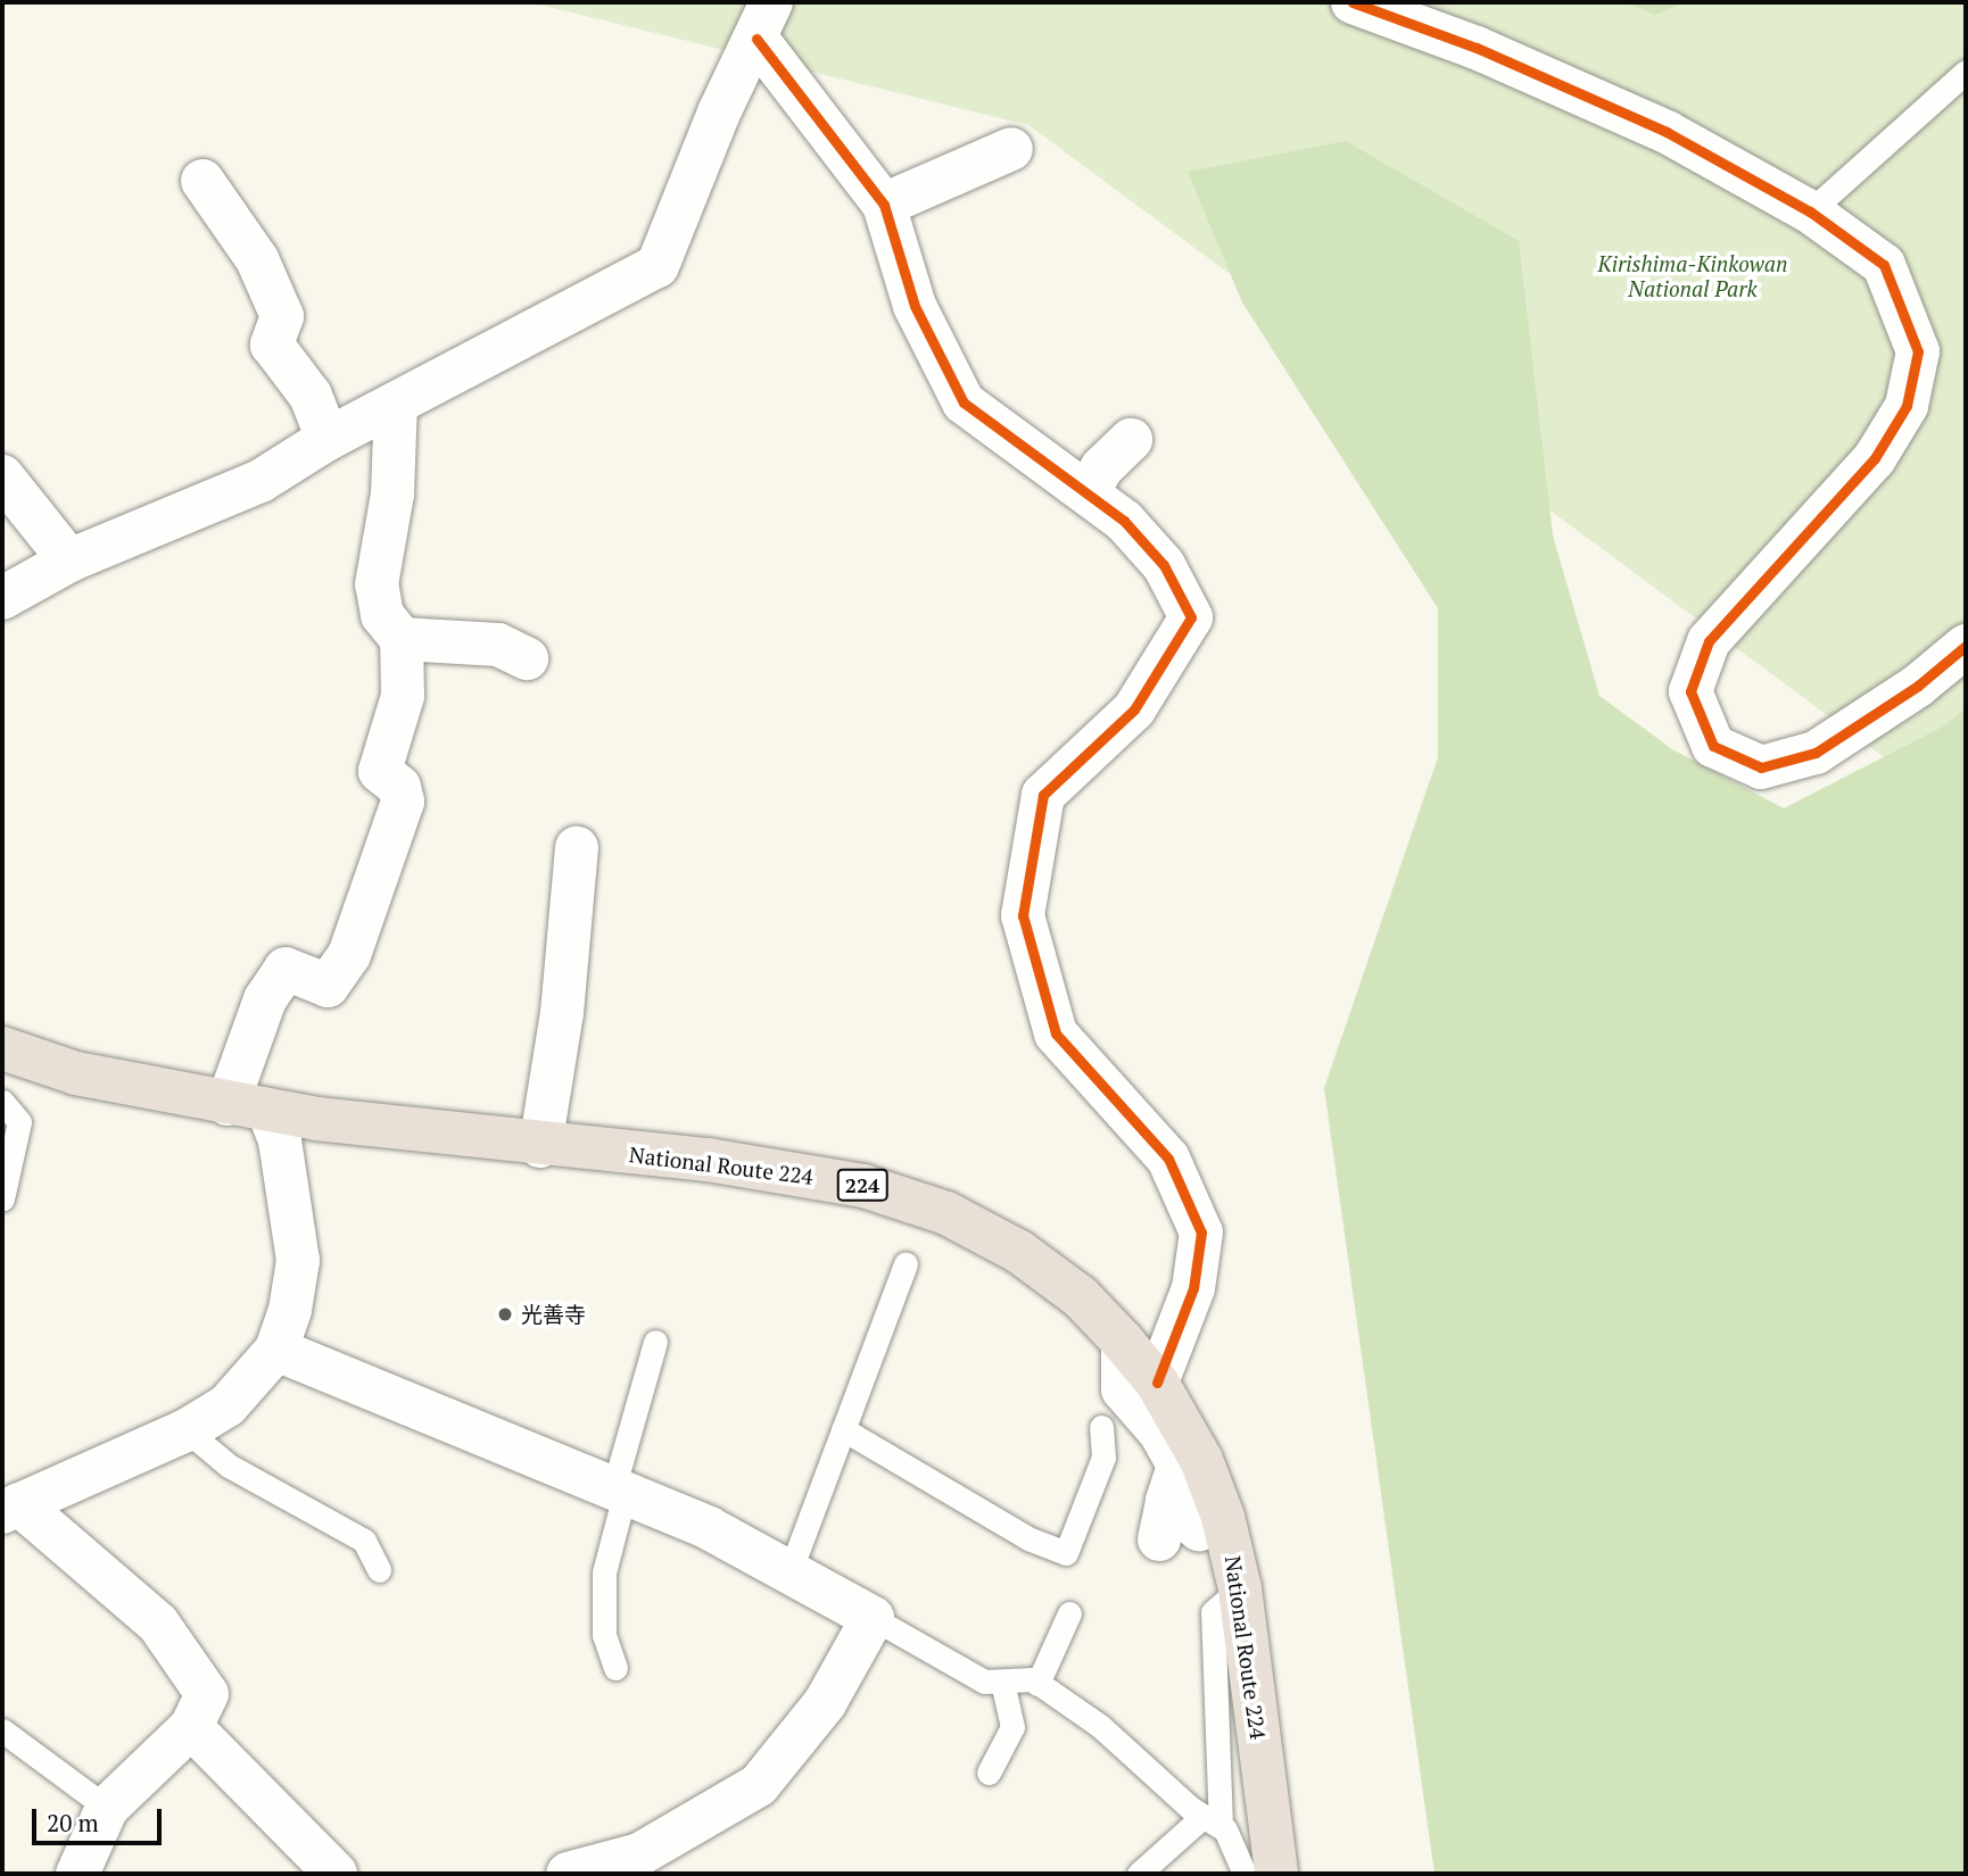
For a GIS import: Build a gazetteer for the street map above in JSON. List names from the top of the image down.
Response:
{
  "streets": {
    "highway": ["National Route 224", "224"]
  },
  "parks": ["Kirishima-Kinkowan National Park"],
  "places": ["光善寺"],
  "scale_bar": "20 m"
}
